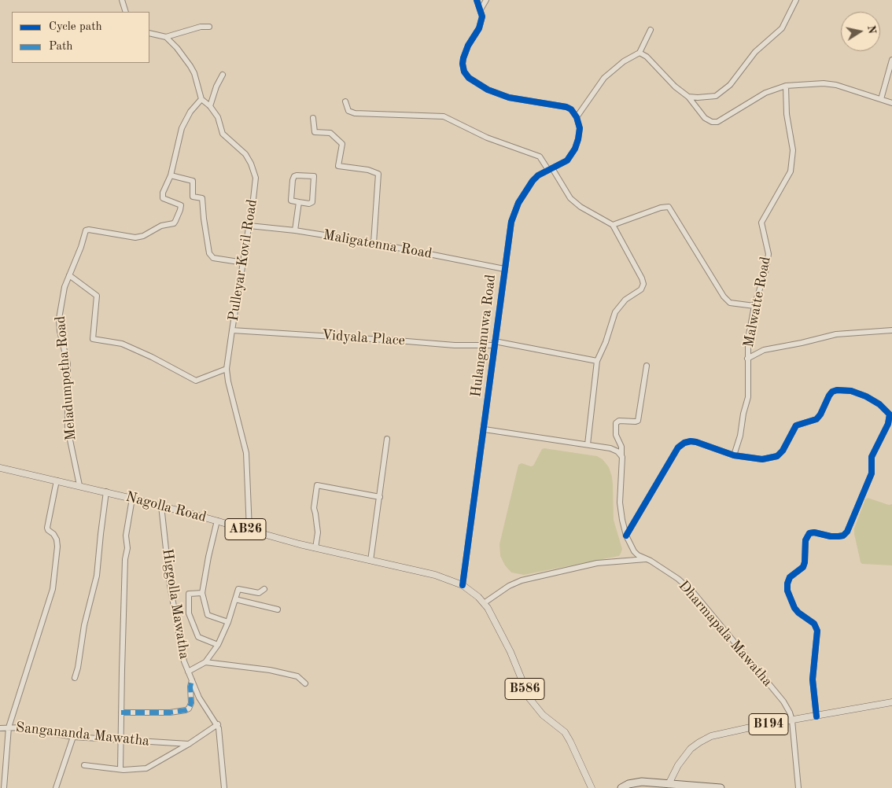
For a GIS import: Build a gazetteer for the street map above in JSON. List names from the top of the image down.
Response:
{
  "streets": {
    "main road": [
      "Nagolla Road",
      "AB26",
      "B586",
      "B194"
    ],
    "street": [
      "Maligatenna Road",
      "Pulleyar Kovil Road",
      "Malwatte Road",
      "Hulangamuwa Road",
      "Vidyala Place",
      "Meladumpotha Road",
      "Higgolla Mawatha",
      "Dharmapala Mawatha",
      "Sangananda Mawatha"
    ]
  },
  "crossings": [
    ["Maligatenna Road", "Pulleyar Kovil Road"],
    ["Maligatenna Road", "Hulangamuwa Road"],
    ["Pulleyar Kovil Road", "Vidyala Place"],
    ["Pulleyar Kovil Road", "Meladumpotha Road"],
    ["Pulleyar Kovil Road", "Nagolla Road"],
    ["Hulangamuwa Road", "Vidyala Place"],
    ["Hulangamuwa Road", "Nagolla Road"],
    ["Meladumpotha Road", "Nagolla Road"],
    ["Nagolla Road", "Higgolla Mawatha"],
    ["Nagolla Road", "B586"],
    ["Dharmapala Mawatha", "B194"]
  ],
  "legend": ["Cycle path", "Path"],
  "north": "right"
}
